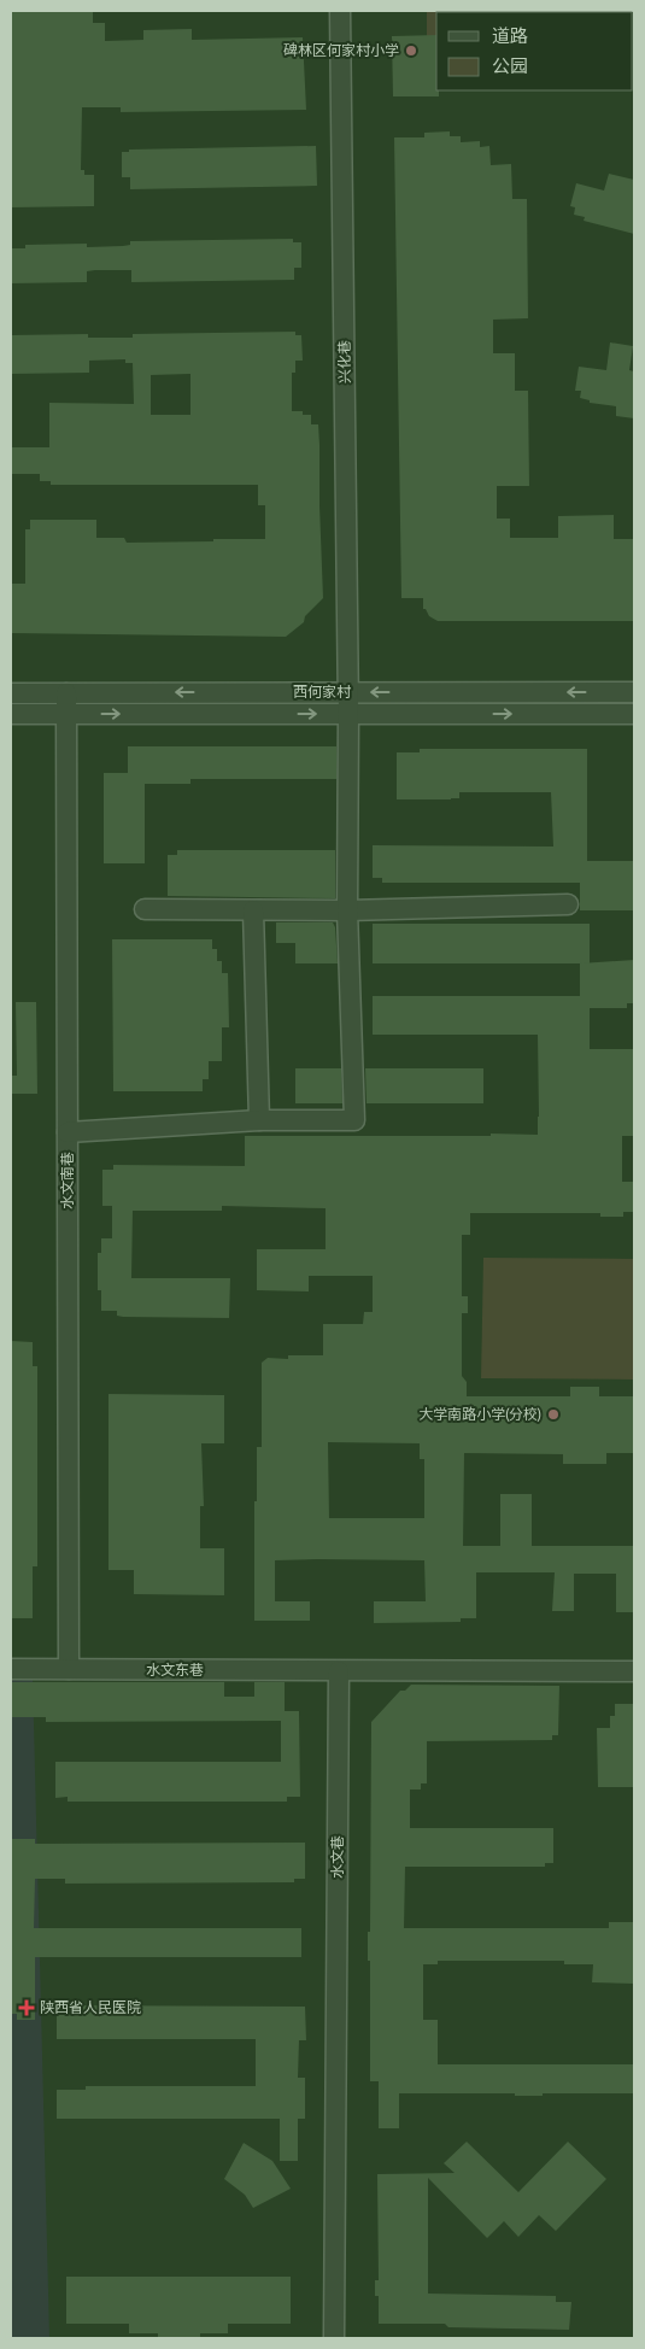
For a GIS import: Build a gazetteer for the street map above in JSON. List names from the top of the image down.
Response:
{
  "streets": {
    "street": [
      "兴化巷",
      "西何家村",
      "水文南巷",
      "水文东巷",
      "水文巷"
    ]
  },
  "crossings": [
    ["兴化巷", "西何家村"],
    ["西何家村", "水文南巷"],
    ["水文南巷", "水文东巷"],
    ["水文东巷", "水文巷"]
  ],
  "places": {
    "other": ["碑林区何家村小学", "大学南路小学(分校)"],
    "health": ["陕西省人民医院"]
  },
  "legend": ["道路", "公园"]
}
